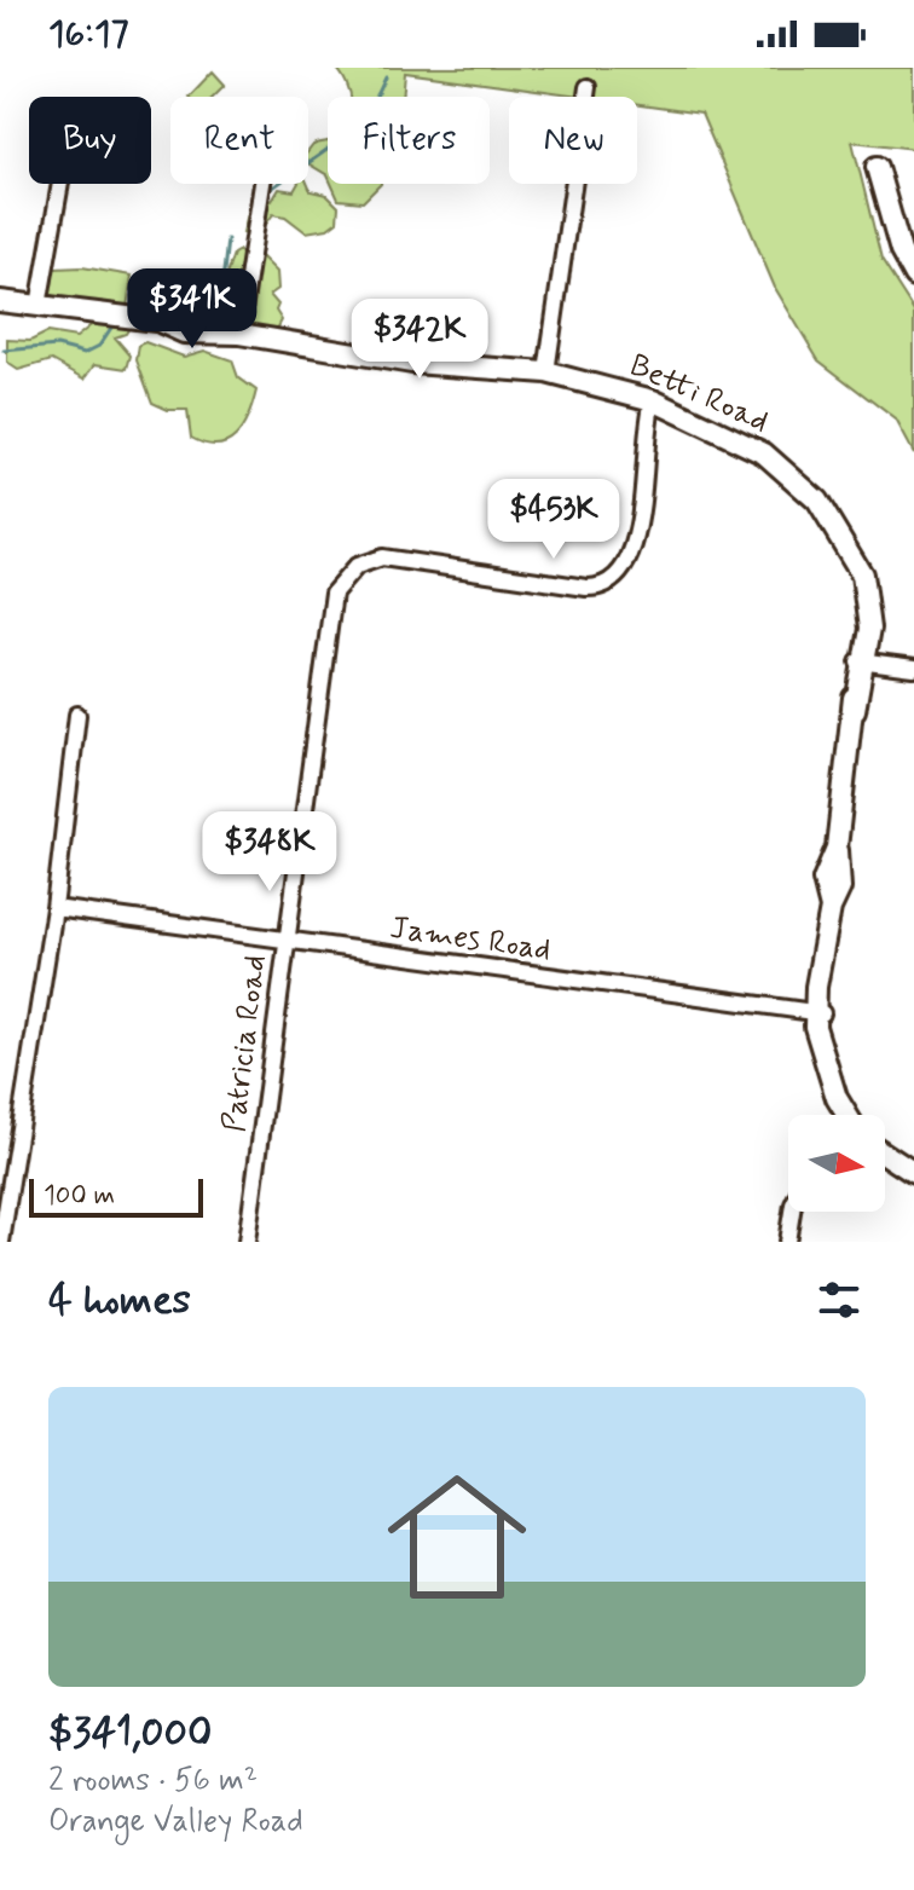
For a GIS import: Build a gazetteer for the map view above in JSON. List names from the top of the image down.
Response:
{
  "streets": {
    "street": ["Betti Road", "James Road", "Patricia Road"]
  },
  "crossings": [
    ["Betti Road", "James Road"],
    ["Betti Road", "Patricia Road"],
    ["James Road", "Patricia Road"]
  ],
  "scale_bar": "100 m",
  "north": "right",
  "page": {
    "status": "16:17",
    "chip": [
      "Buy",
      "Rent",
      "Filters",
      "New"
    ],
    "price": [
      "$341K",
      "$342K",
      "$453K",
      "$348K"
    ],
    "scale": "100 m",
    "heading": "4 homes",
    "list": [
      {
        "name": "$341,000",
        "note": "2 rooms · 56 m² · Orange Valley Road"
      }
    ]
  }
}
